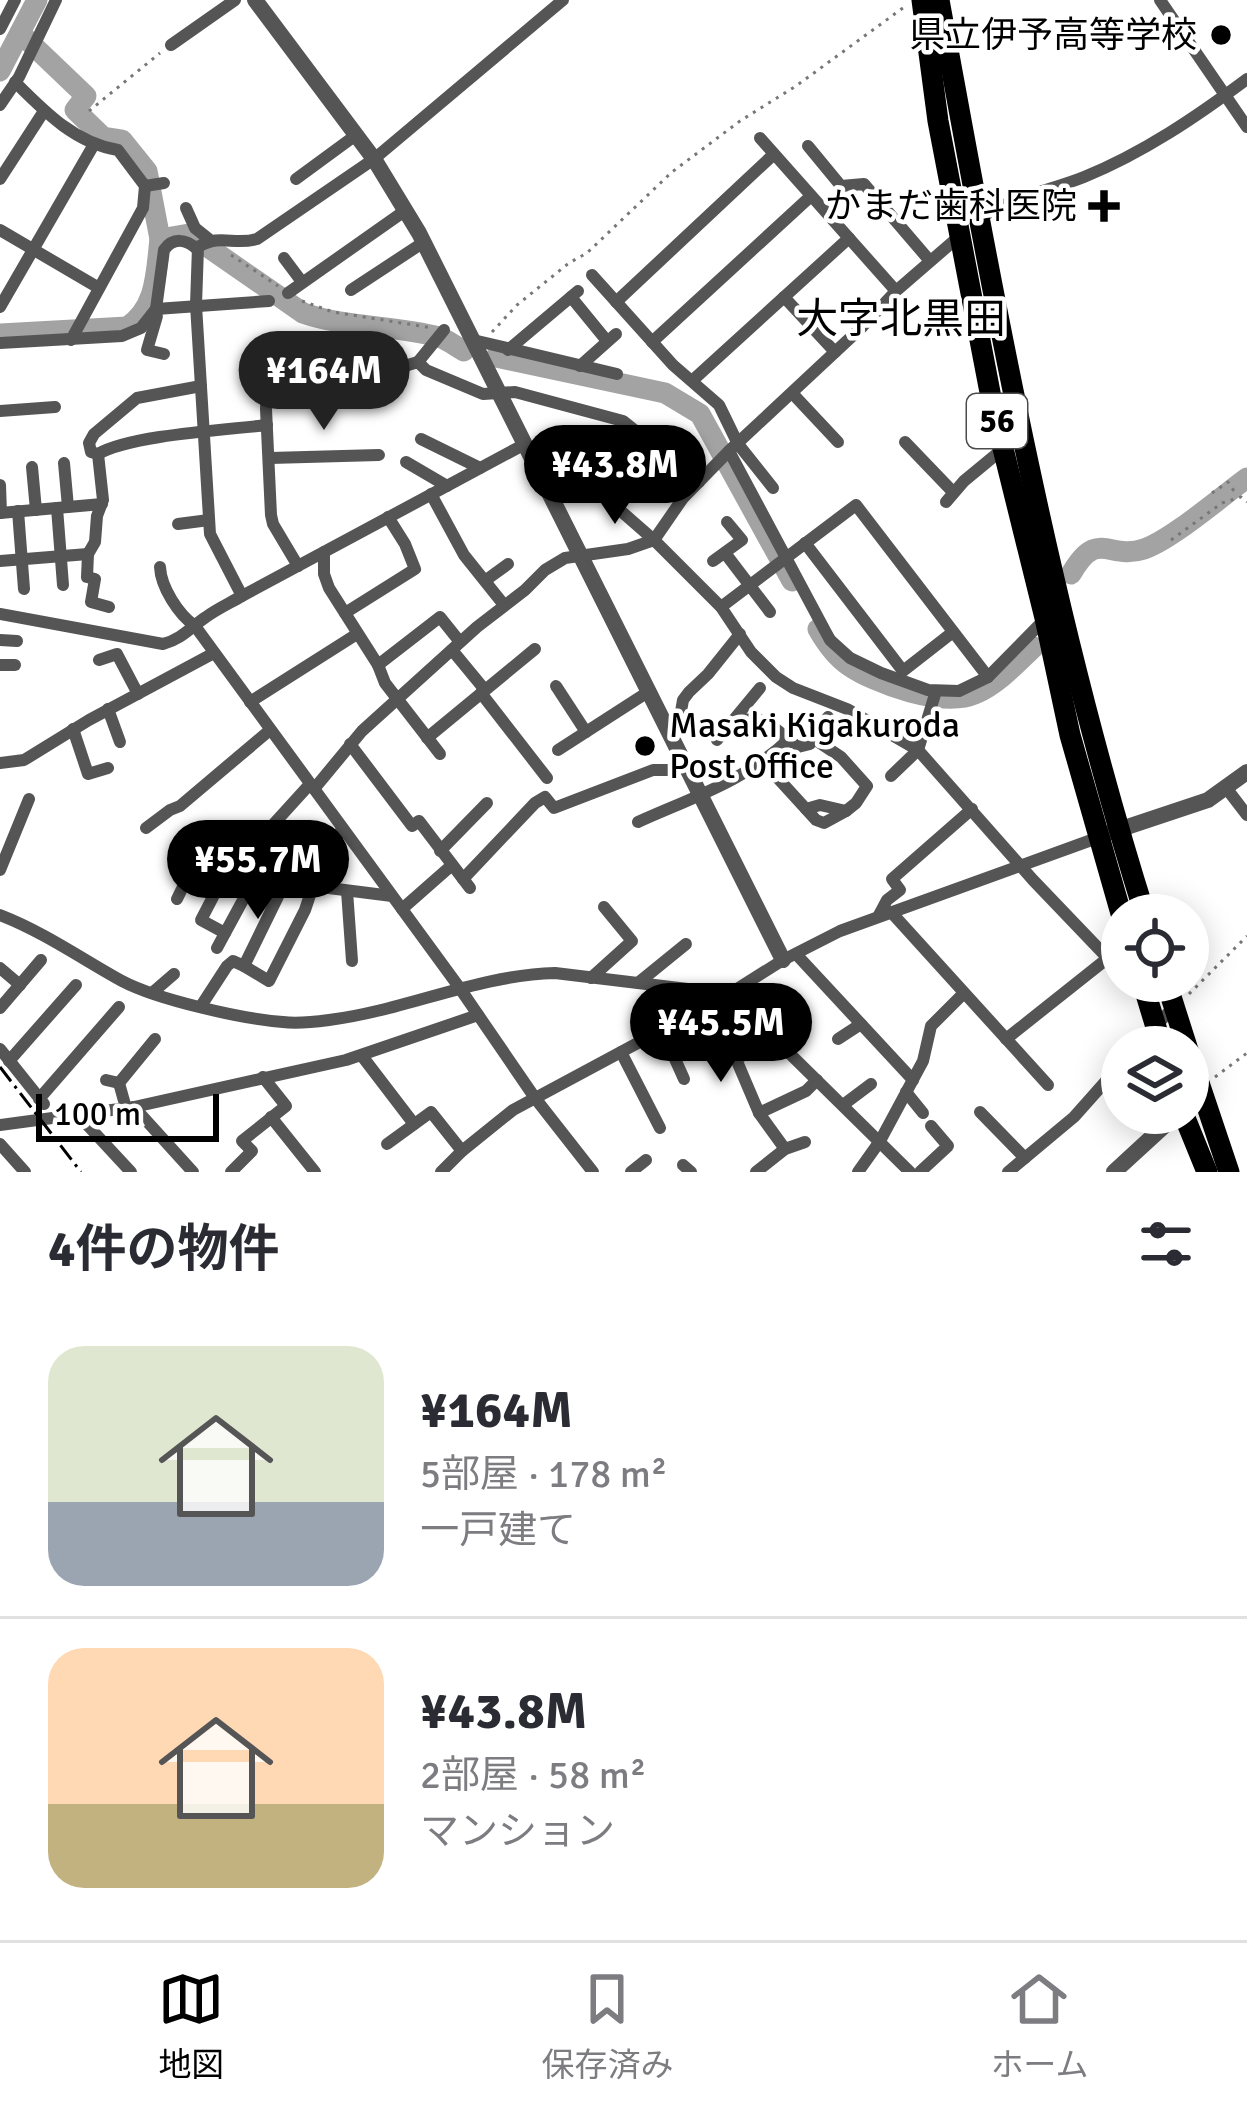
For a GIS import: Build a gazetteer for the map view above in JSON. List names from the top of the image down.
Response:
{
  "streets": {
    "highway": ["56"]
  },
  "districts": ["大字北黒田"],
  "places": {
    "other": ["県立伊予高等学校", "Masaki Kigakuroda Post Office"],
    "health": ["かまだ歯科医院"]
  },
  "scale_bar": "100 m",
  "page": {
    "price": [
      "¥164M",
      "¥43.8M",
      "¥55.7M",
      "¥45.5M"
    ],
    "scale": "100 m",
    "heading": "4件の物件",
    "list": [
      {
        "name": "¥164M",
        "note": "5部屋 · 178 m² · 一戸建て"
      },
      {
        "name": "¥43.8M",
        "note": "2部屋 · 58 m² · マンション"
      }
    ],
    "tabs": ["地図", "保存済み", "ホーム"]
  }
}
